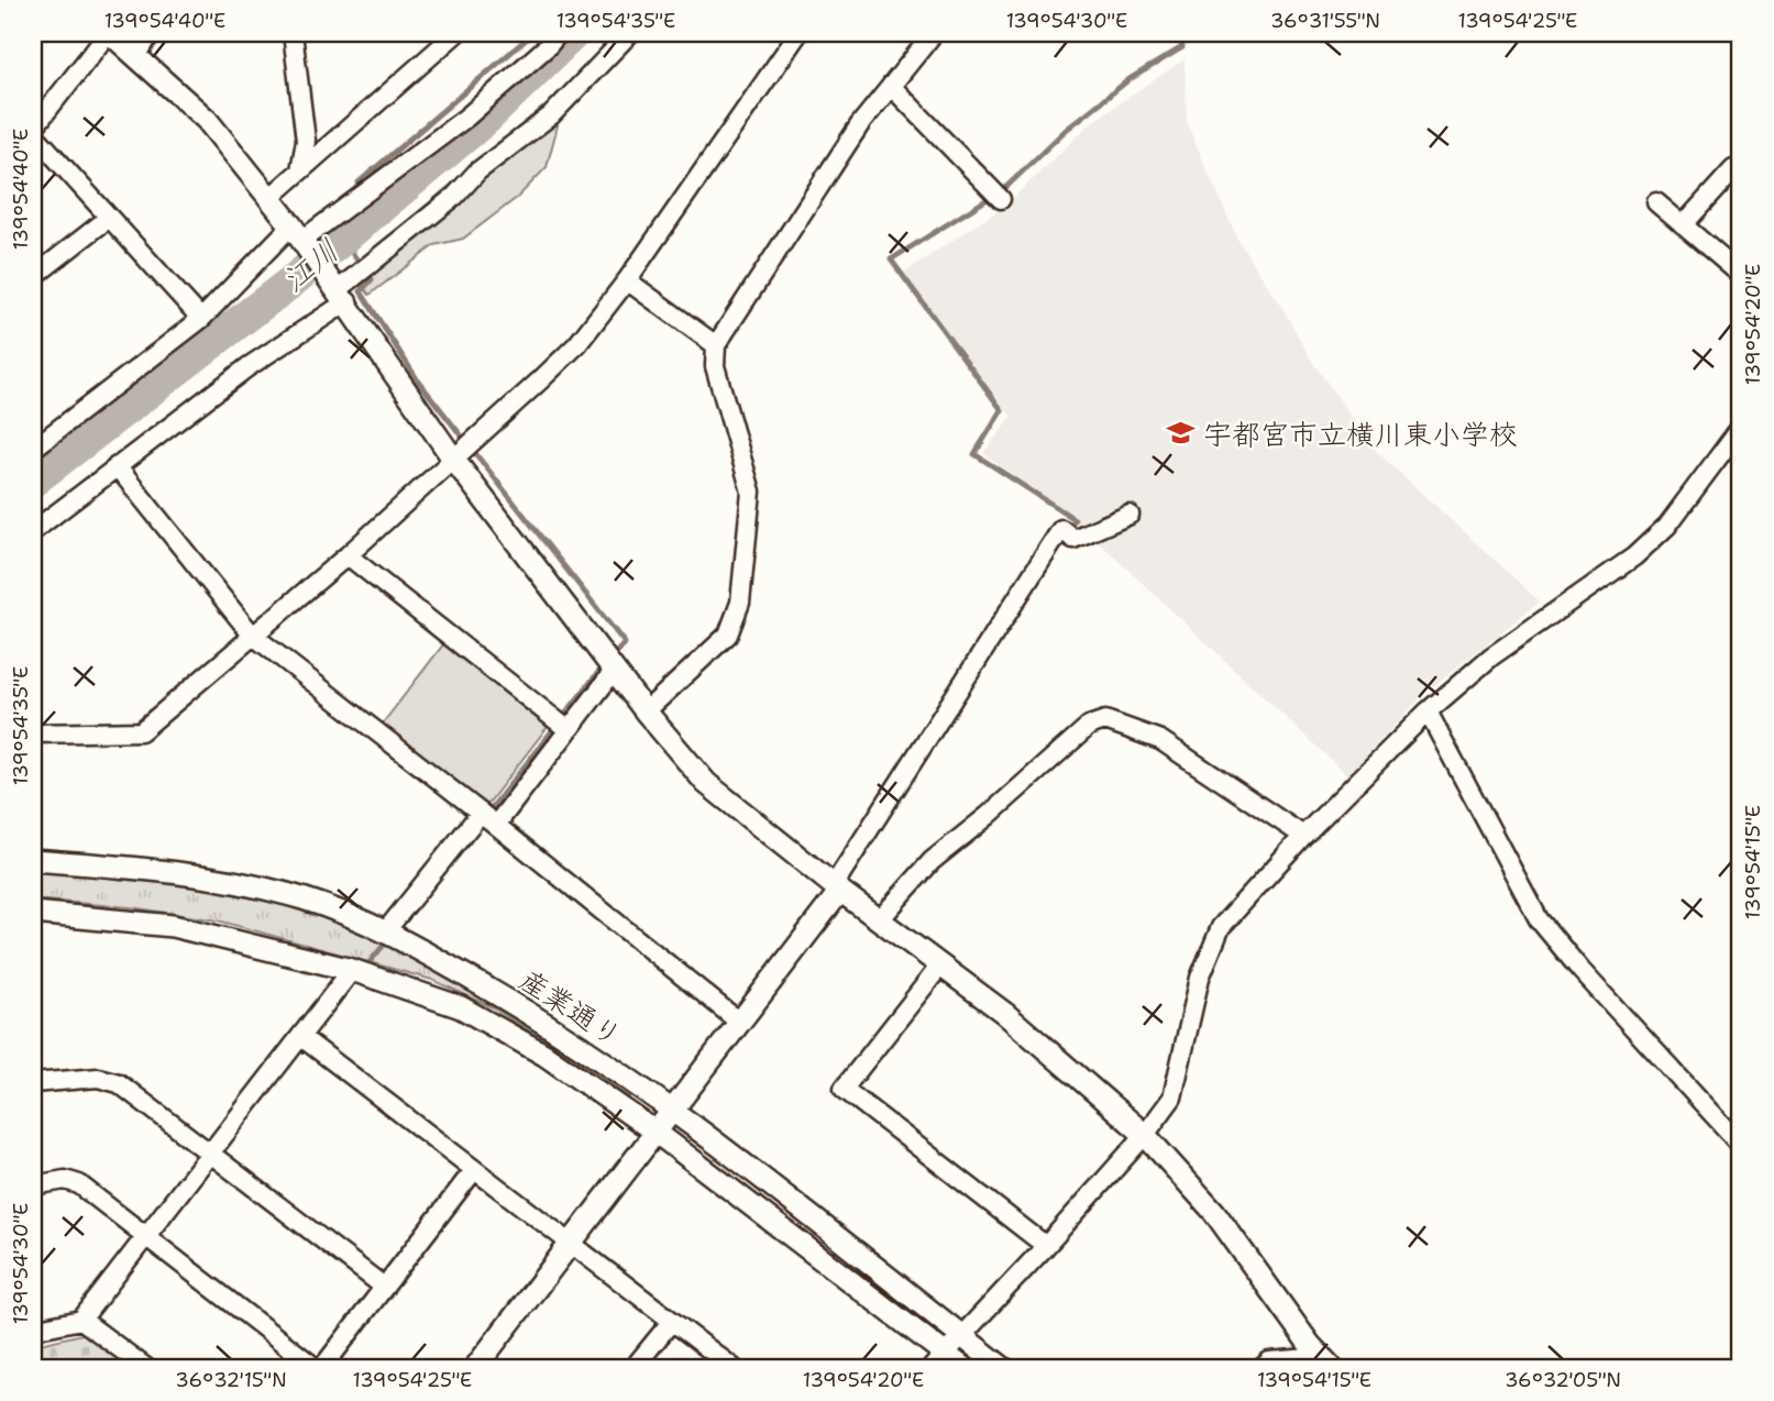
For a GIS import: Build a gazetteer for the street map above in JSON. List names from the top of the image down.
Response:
{
  "streets": {
    "street": ["産業通り"]
  },
  "water": ["江川"],
  "places": {
    "school or university": ["宇都宮市立横川東小学校"]
  },
  "coordinates": [
    "139°54'40\"E",
    "139°54'35\"E",
    "139°54'30\"E",
    "36°31'55\"N",
    "139°54'25\"E",
    "139°54'20\"E",
    "139°54'15\"E",
    "36°32'15\"N",
    "36°32'05\"N"
  ]
}
